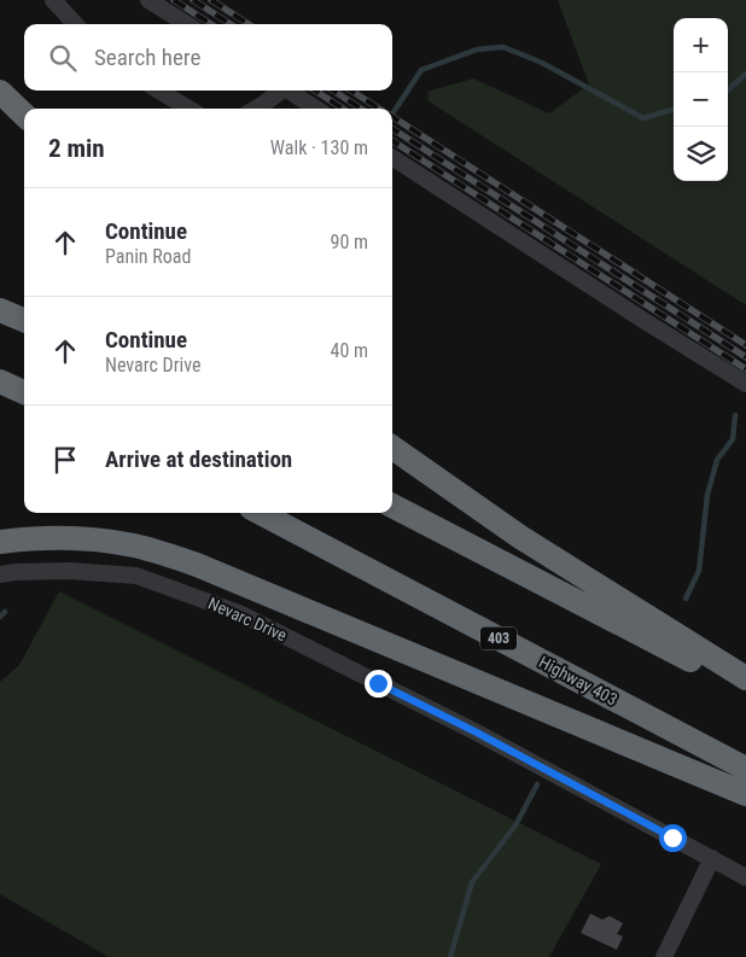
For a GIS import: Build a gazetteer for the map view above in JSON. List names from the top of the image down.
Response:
{
  "streets": {
    "highway": ["403", "Highway 403"],
    "street": ["Nevarc Drive"]
  },
  "page": {
    "map_buttons": ["+", "−"],
    "search": "Search here",
    "heading": ["2 min", "Walk · 130 m"],
    "list": [
      ["Continue", "Panin Road", "90 m"],
      ["Continue", "Nevarc Drive", "40 m"],
      "Arrive at destination"
    ]
  }
}
